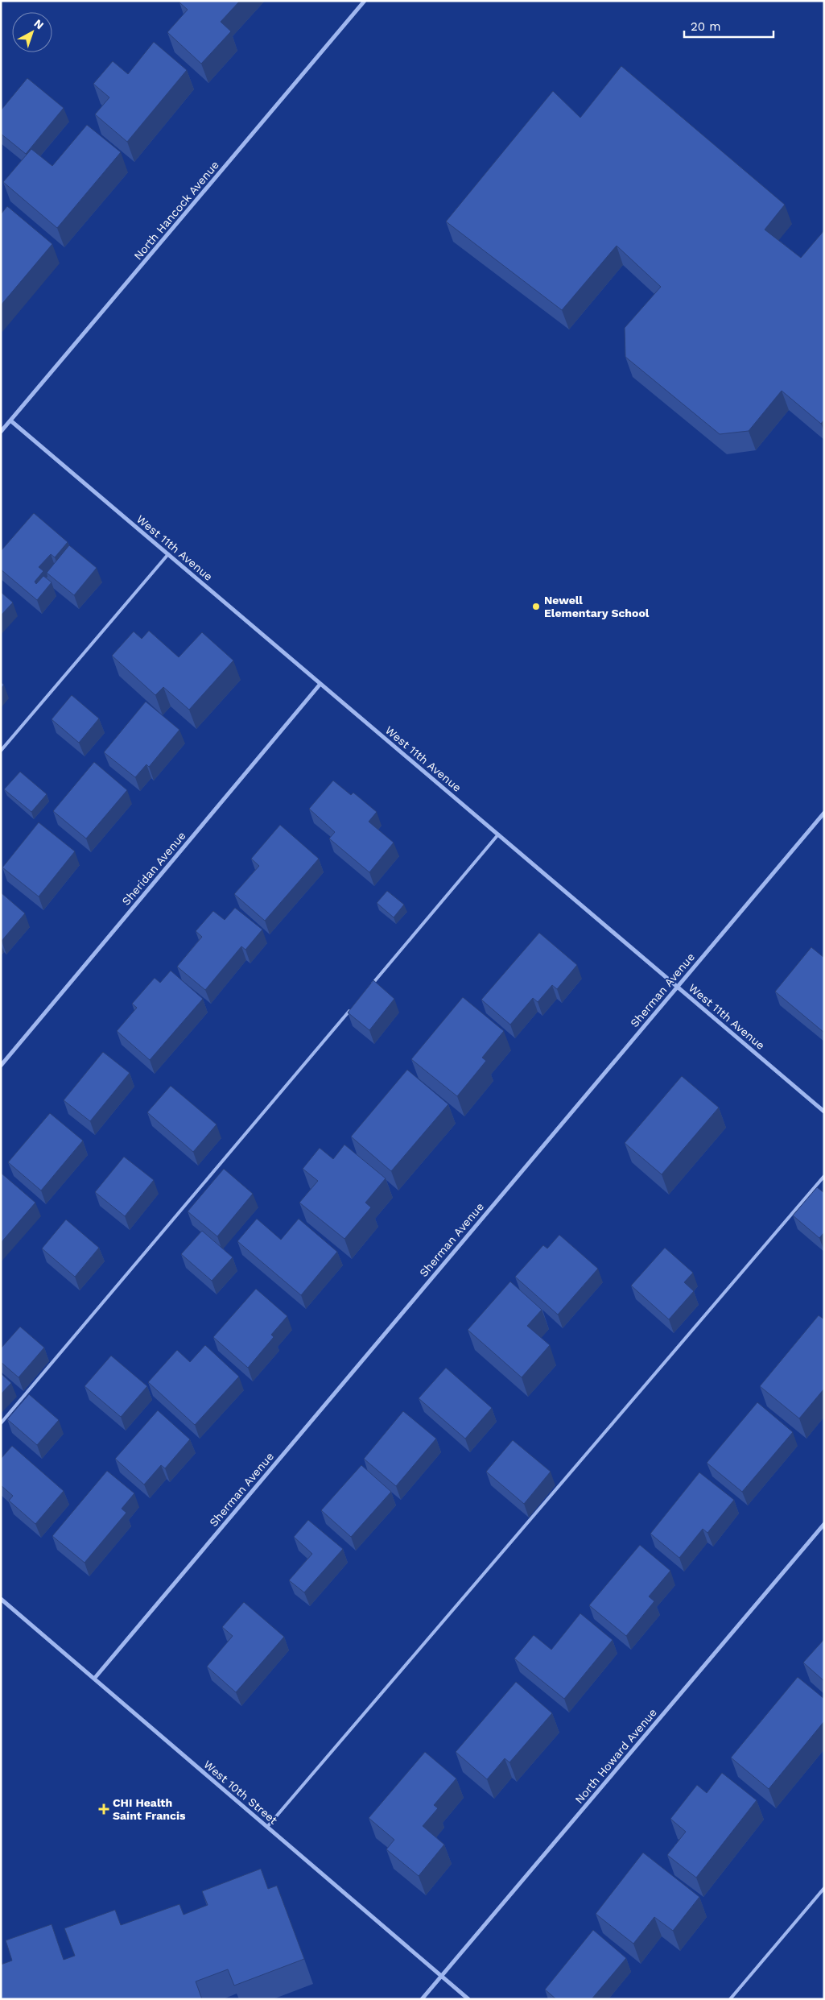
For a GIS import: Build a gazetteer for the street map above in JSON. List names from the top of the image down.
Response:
{
  "streets": {
    "street": [
      "North Hancock Avenue",
      "West 11th Avenue",
      "Sheridan Avenue",
      "Sherman Avenue",
      "North Howard Avenue",
      "West 10th Street"
    ]
  },
  "crossings": [
    ["North Hancock Avenue", "West 11th Avenue"],
    ["West 11th Avenue", "Sheridan Avenue"],
    ["West 11th Avenue", "Sherman Avenue"],
    ["Sherman Avenue", "West 10th Street"],
    ["North Howard Avenue", "West 10th Street"]
  ],
  "places": {
    "other": ["Newell Elementary School"],
    "health": ["CHI Health Saint Francis"]
  },
  "scale_bar": "20 m",
  "north": "top right"
}
